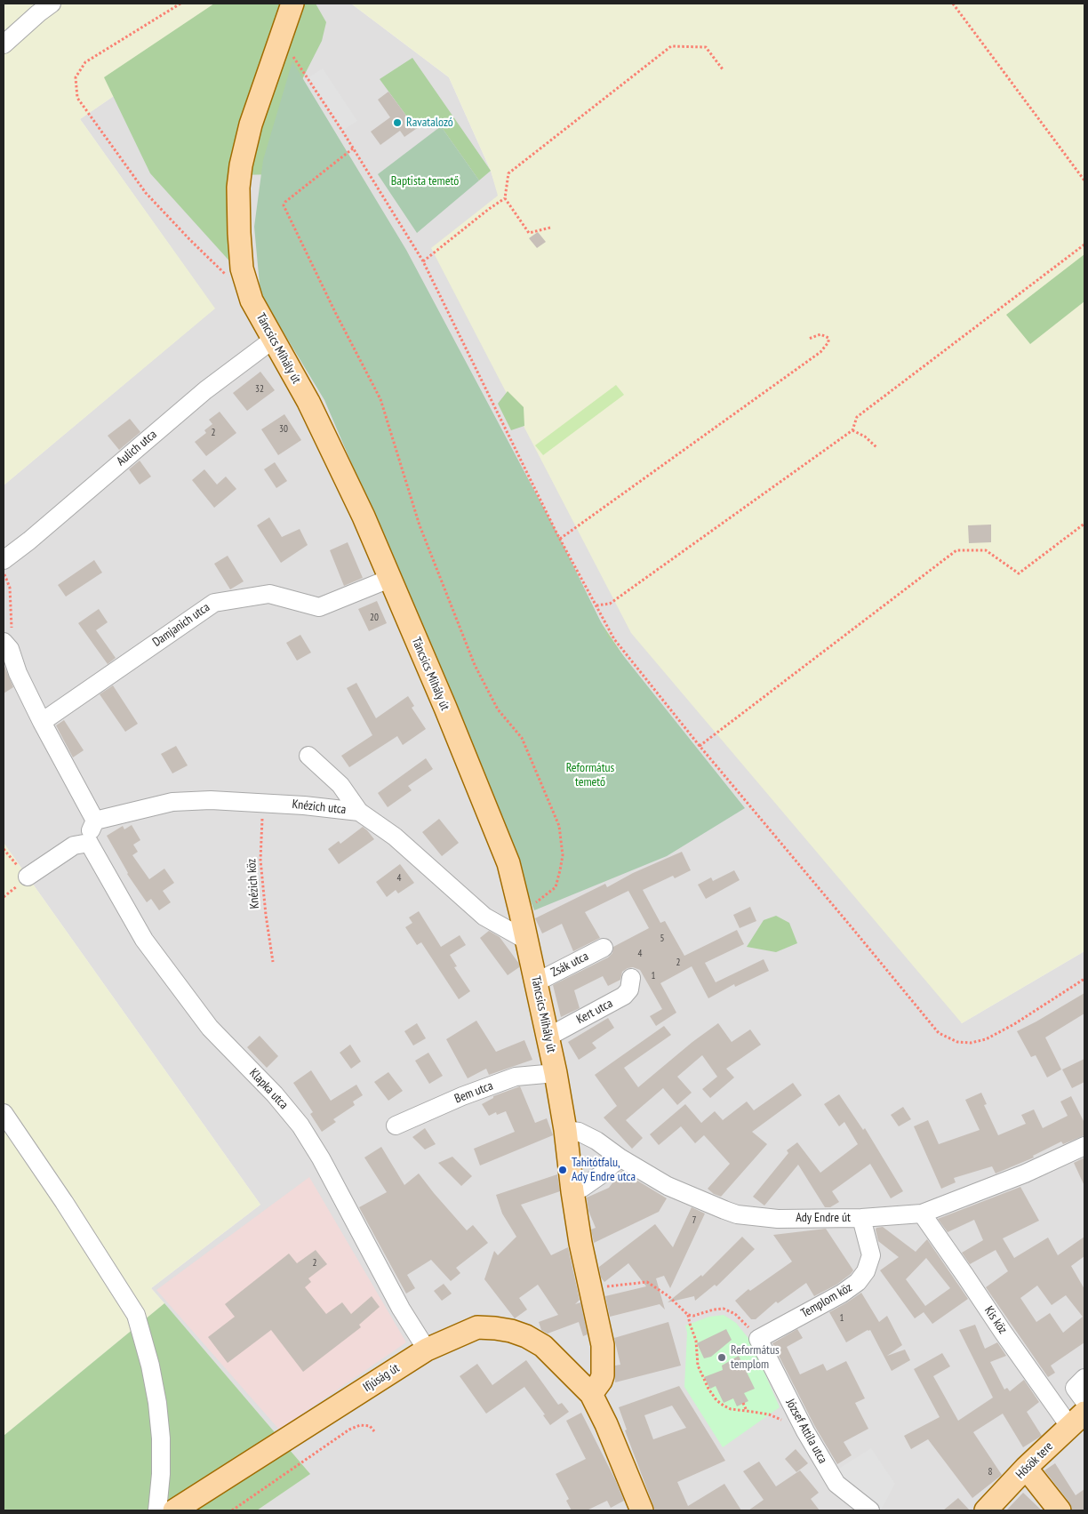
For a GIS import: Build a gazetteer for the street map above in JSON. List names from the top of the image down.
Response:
{
  "streets": {
    "main road": ["Táncsics Mihály út", "Ifjúság út", "Hősök tere"],
    "street": [
      "Aulich utca",
      "Damjanich utca",
      "Knézich utca",
      "Zsák utca",
      "Kert utca",
      "Klapka utca",
      "Bem utca",
      "Ady Endre út",
      "Templom köz",
      "Kis köz",
      "József Attila utca"
    ],
    "path": ["Knézich köz"]
  },
  "crossings": [
    ["Táncsics Mihály út", "Aulich utca"],
    ["Táncsics Mihály út", "Damjanich utca"],
    ["Táncsics Mihály út", "Knézich utca"],
    ["Táncsics Mihály út", "Zsák utca"],
    ["Táncsics Mihály út", "Kert utca"],
    ["Táncsics Mihály út", "Bem utca"],
    ["Táncsics Mihály út", "Ady Endre út"],
    ["Táncsics Mihály út", "Ifjúság út"],
    ["Knézich utca", "Knézich köz"],
    ["Klapka utca", "Ifjúság út"],
    ["Ady Endre út", "Templom köz"],
    ["Ady Endre út", "Kis köz"],
    ["Templom köz", "József Attila utca"],
    ["Kis köz", "Hősök tere"]
  ],
  "parks": ["Baptista temető", "Református temető"],
  "places": ["Ravatalozó", "Tahitótfalu, Ady Endre utca", "Református templom"],
  "house_numbers": [
    "32",
    "30",
    "2",
    "20",
    "4",
    "5",
    "4",
    "2",
    "1",
    "7",
    "2",
    "1",
    "8"
  ]
}
